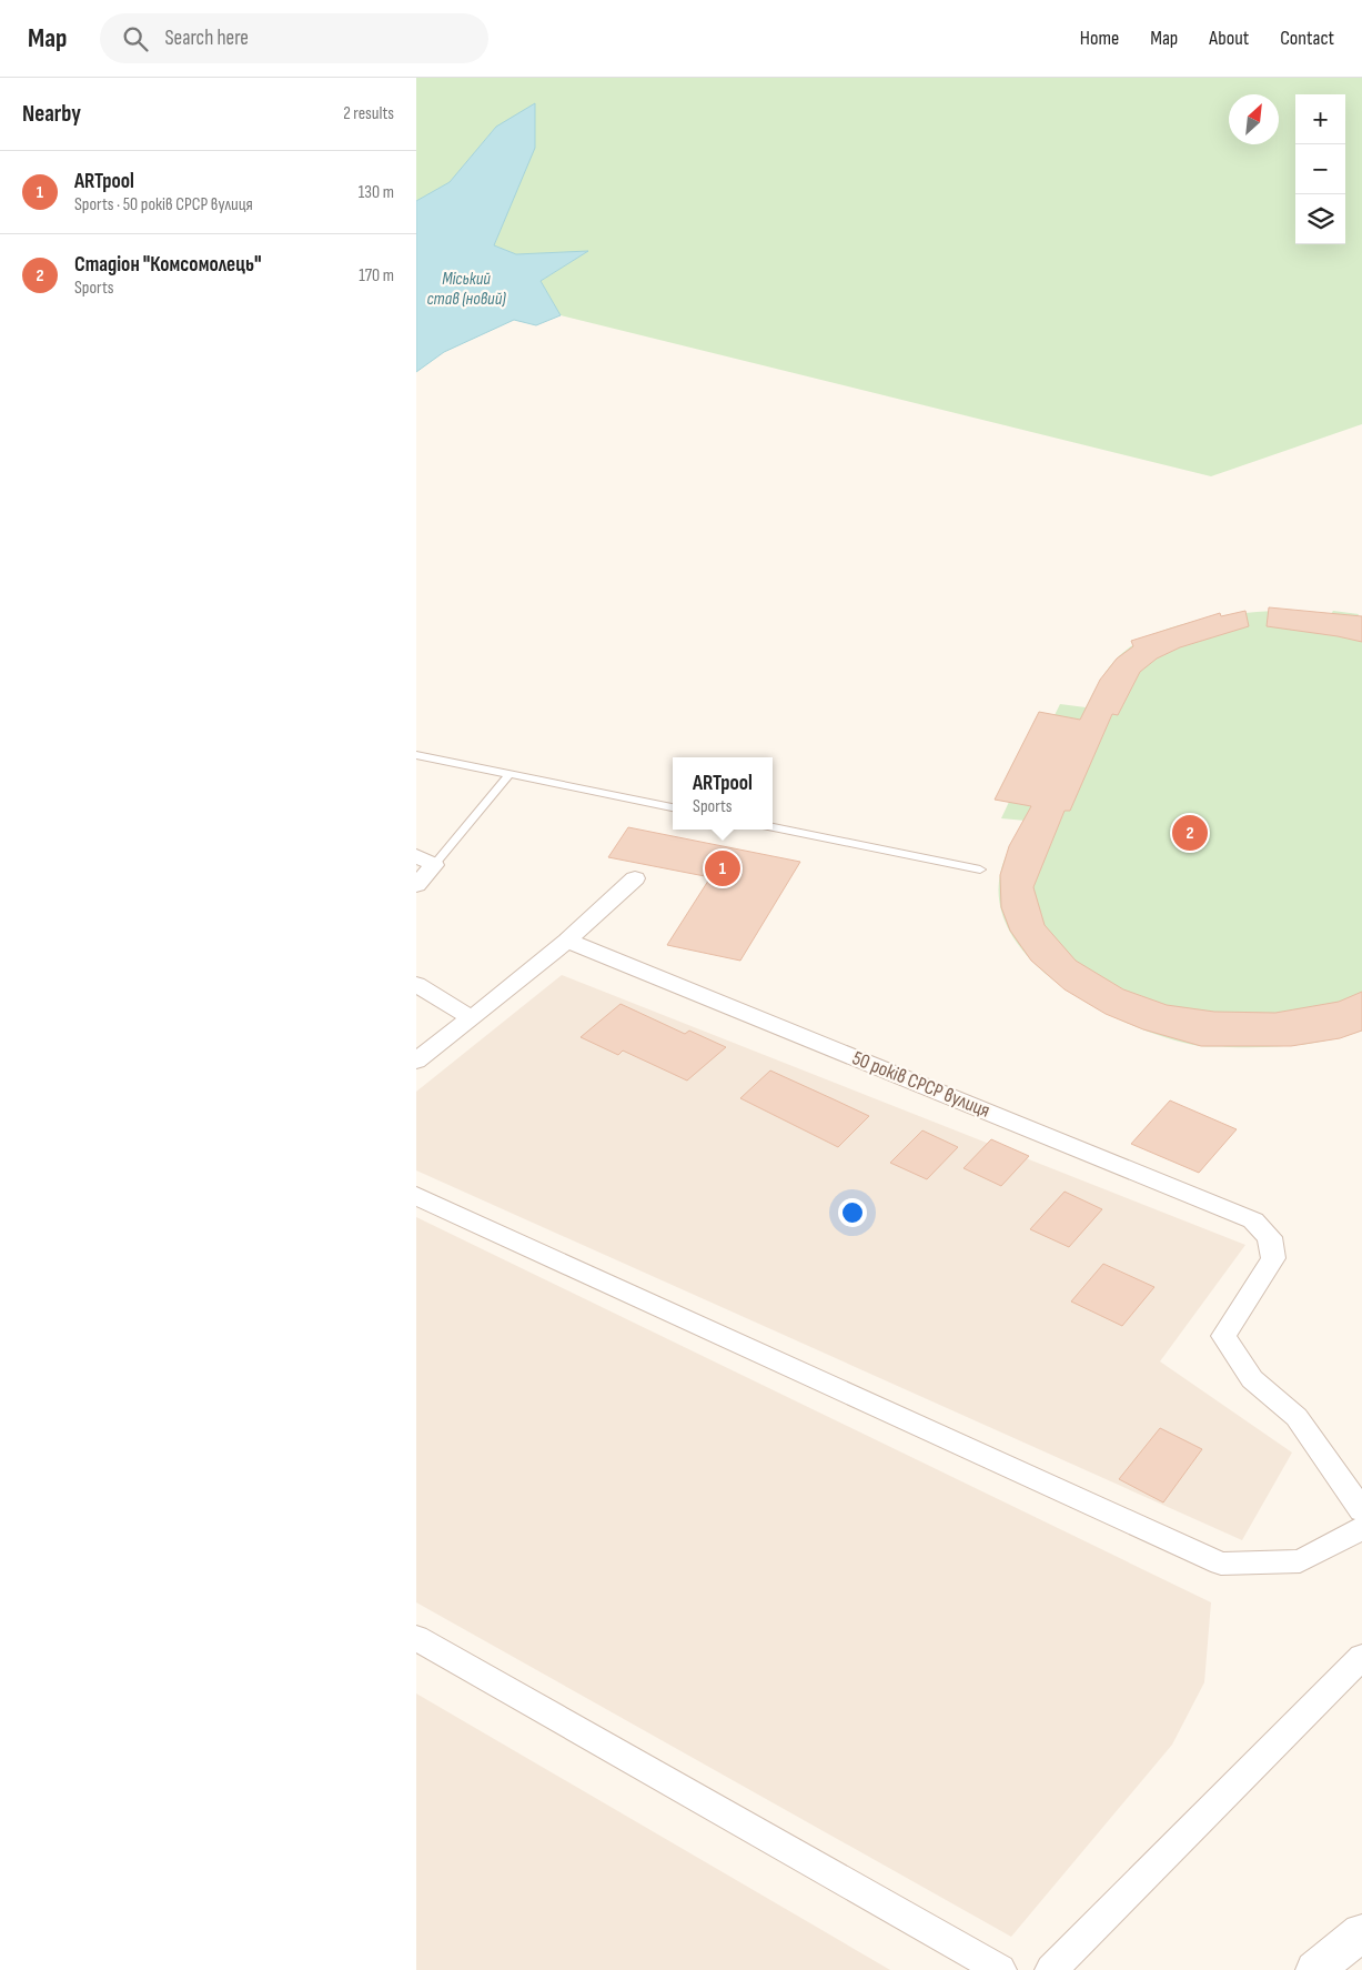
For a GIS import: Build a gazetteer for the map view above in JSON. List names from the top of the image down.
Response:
{
  "streets": {
    "street": ["50 років СРСР вулиця"]
  },
  "water": ["Міський став (новий)"],
  "north": "top right",
  "page": {
    "header": "Map",
    "search": "Search here",
    "nav": [
      "Home",
      "Map",
      "About",
      "Contact"
    ],
    "heading": ["Nearby", "2 results"],
    "map_buttons": ["+", "−"],
    "list": [
      {
        "mark": "1",
        "name": "ARTpool",
        "note": "Sports · 50 років СРСР вулиця",
        "value": "130 m"
      },
      {
        "mark": "2",
        "name": "Стадіон \"Комсомолець\"",
        "note": "Sports",
        "value": "170 m"
      }
    ],
    "popup": ["ARTpool", "Sports"],
    "pins": ["2", "1"]
  }
}
